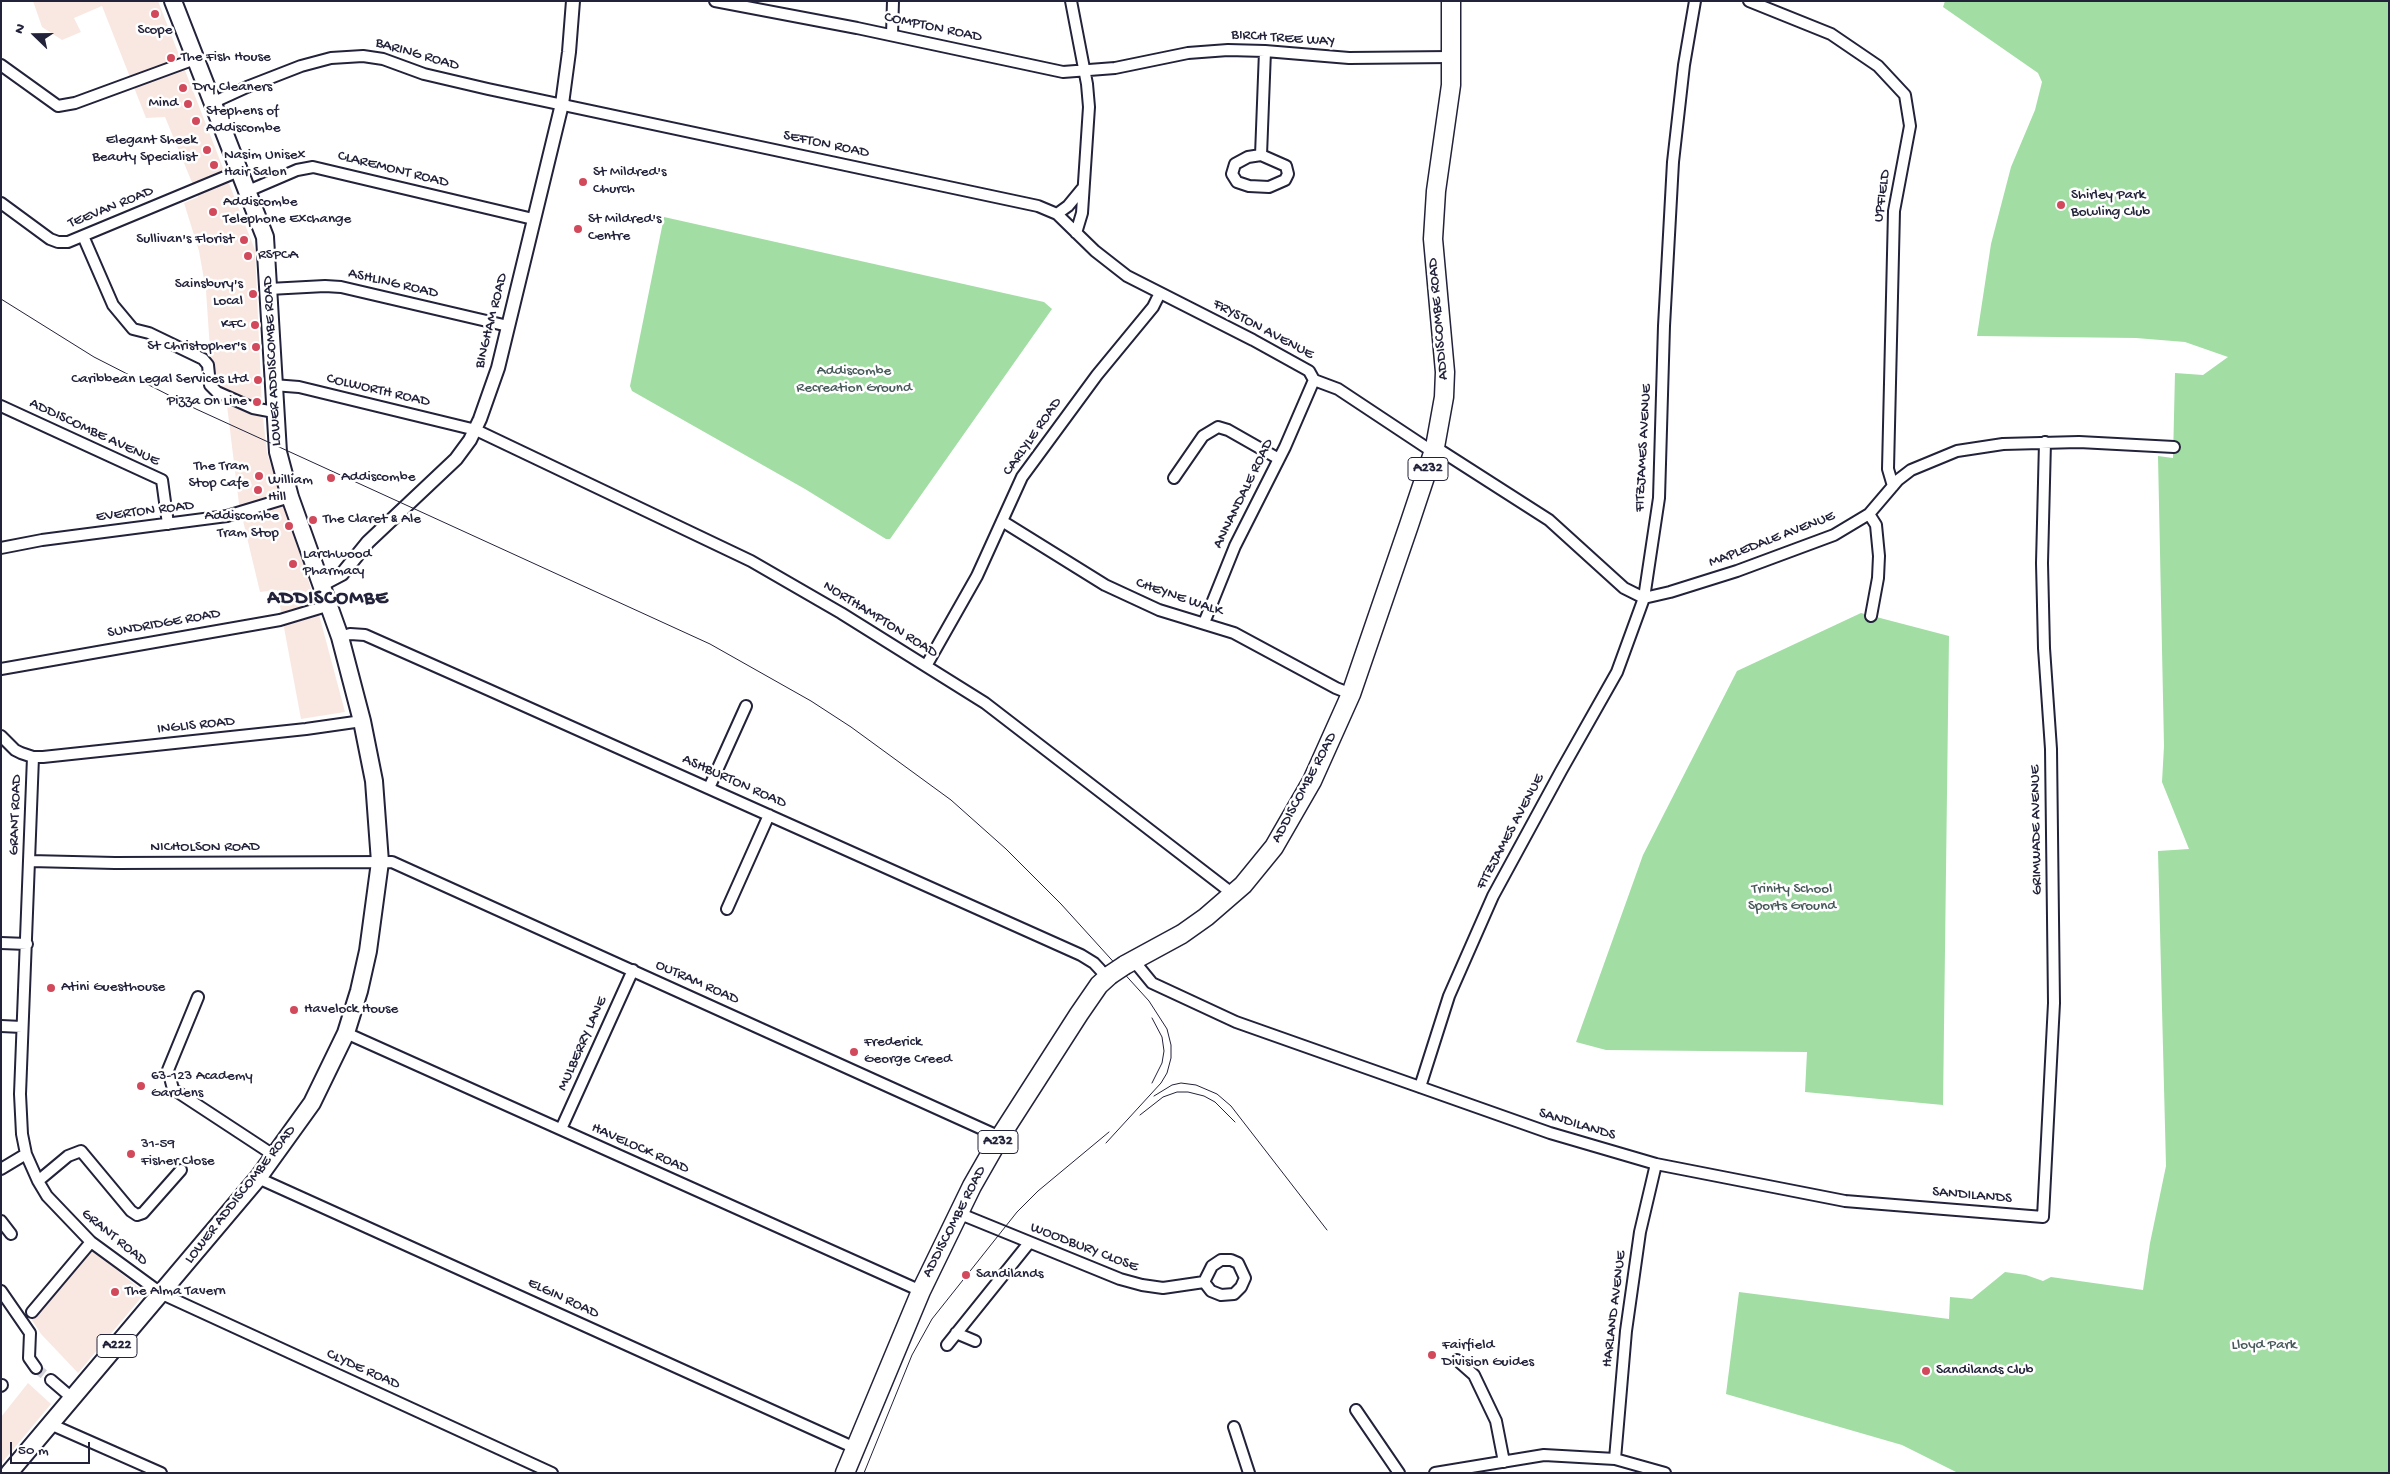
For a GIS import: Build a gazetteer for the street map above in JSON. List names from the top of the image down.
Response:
{
  "streets": {
    "highway": ["ADDISCOMBE ROAD", "A232"],
    "main road": ["LOWER ADDISCOMBE ROAD", "A222"],
    "street": [
      "COMPTON ROAD",
      "BIRCH TREE WAY",
      "BARING ROAD",
      "SEFTON ROAD",
      "CLAREMONT ROAD",
      "UPFIELD",
      "TEEVAN ROAD",
      "ASHLING ROAD",
      "BINGHAM ROAD",
      "FRYSTON AVENUE",
      "COLWORTH ROAD",
      "ADDISCOMBE AVENUE",
      "CARLYLE ROAD",
      "FITZJAMES AVENUE",
      "ANNANDALE ROAD",
      "EVERTON ROAD",
      "MAPLEDALE AVENUE",
      "CHEYNE WALK",
      "NORTHAMPTON ROAD",
      "SUNDRIDGE ROAD",
      "INGLIS ROAD",
      "ASHBURTON ROAD",
      "GRANT ROAD",
      "GRIMWADE AVENUE",
      "NICHOLSON ROAD",
      "OUTRAM ROAD",
      "MULBERRY LANE",
      "SANDILANDS",
      "HAVELOCK ROAD",
      "WOODBURY CLOSE",
      "ELGIN ROAD",
      "HARLAND AVENUE",
      "CLYDE ROAD"
    ]
  },
  "crossings": [
    ["COMPTON ROAD", "BIRCH TREE WAY"],
    ["BIRCH TREE WAY", "ADDISCOMBE ROAD"],
    ["BARING ROAD", "SEFTON ROAD"],
    ["BARING ROAD", "BINGHAM ROAD"],
    ["BARING ROAD", "LOWER ADDISCOMBE ROAD"],
    ["SEFTON ROAD", "BINGHAM ROAD"],
    ["SEFTON ROAD", "FRYSTON AVENUE"],
    ["CLAREMONT ROAD", "BINGHAM ROAD"],
    ["CLAREMONT ROAD", "LOWER ADDISCOMBE ROAD"],
    ["UPFIELD", "MAPLEDALE AVENUE"],
    ["TEEVAN ROAD", "LOWER ADDISCOMBE ROAD"],
    ["ASHLING ROAD", "BINGHAM ROAD"],
    ["ASHLING ROAD", "LOWER ADDISCOMBE ROAD"],
    ["ADDISCOMBE ROAD", "FRYSTON AVENUE"],
    ["ADDISCOMBE ROAD", "CHEYNE WALK"],
    ["ADDISCOMBE ROAD", "NORTHAMPTON ROAD"],
    ["ADDISCOMBE ROAD", "ASHBURTON ROAD"],
    ["ADDISCOMBE ROAD", "OUTRAM ROAD"],
    ["ADDISCOMBE ROAD", "SANDILANDS"],
    ["ADDISCOMBE ROAD", "HAVELOCK ROAD"],
    ["ADDISCOMBE ROAD", "WOODBURY CLOSE"],
    ["ADDISCOMBE ROAD", "ELGIN ROAD"],
    ["BINGHAM ROAD", "LOWER ADDISCOMBE ROAD"],
    ["BINGHAM ROAD", "COLWORTH ROAD"],
    ["BINGHAM ROAD", "NORTHAMPTON ROAD"],
    ["FRYSTON AVENUE", "CARLYLE ROAD"],
    ["FRYSTON AVENUE", "ANNANDALE ROAD"],
    ["LOWER ADDISCOMBE ROAD", "COLWORTH ROAD"],
    ["LOWER ADDISCOMBE ROAD", "EVERTON ROAD"],
    ["LOWER ADDISCOMBE ROAD", "SUNDRIDGE ROAD"],
    ["LOWER ADDISCOMBE ROAD", "INGLIS ROAD"],
    ["LOWER ADDISCOMBE ROAD", "ASHBURTON ROAD"],
    ["LOWER ADDISCOMBE ROAD", "GRANT ROAD"],
    ["LOWER ADDISCOMBE ROAD", "NICHOLSON ROAD"],
    ["LOWER ADDISCOMBE ROAD", "OUTRAM ROAD"],
    ["LOWER ADDISCOMBE ROAD", "HAVELOCK ROAD"],
    ["LOWER ADDISCOMBE ROAD", "ELGIN ROAD"],
    ["LOWER ADDISCOMBE ROAD", "CLYDE ROAD"],
    ["COLWORTH ROAD", "NORTHAMPTON ROAD"],
    ["ADDISCOMBE AVENUE", "EVERTON ROAD"],
    ["CARLYLE ROAD", "CHEYNE WALK"],
    ["CARLYLE ROAD", "NORTHAMPTON ROAD"],
    ["FITZJAMES AVENUE", "MAPLEDALE AVENUE"],
    ["FITZJAMES AVENUE", "SANDILANDS"],
    ["ANNANDALE ROAD", "CHEYNE WALK"],
    ["MAPLEDALE AVENUE", "GRIMWADE AVENUE"],
    ["INGLIS ROAD", "GRANT ROAD"],
    ["GRANT ROAD", "NICHOLSON ROAD"],
    ["GRANT ROAD", "CLYDE ROAD"],
    ["GRIMWADE AVENUE", "SANDILANDS"],
    ["NICHOLSON ROAD", "OUTRAM ROAD"],
    ["OUTRAM ROAD", "MULBERRY LANE"],
    ["MULBERRY LANE", "HAVELOCK ROAD"],
    ["SANDILANDS", "HARLAND AVENUE"]
  ],
  "districts": ["ADDISCOMBE"],
  "parks": ["Addiscombe Recreation Ground", "Trinity School Sports Ground", "Lloyd Park"],
  "places": [
    "Scope",
    "The Fish House",
    "Dry Cleaners",
    "Mind",
    "Stephens of Addiscombe",
    "Elegant Sheek Beauty Specialist",
    "Nasim Unisex Hair Salon",
    "St Mildred's Church",
    "Shirley Park Bowling Club",
    "Addiscombe Telephone Exchange",
    "St Mildred's Centre",
    "Sullivan's Florist",
    "RSPCA",
    "Sainsbury's Local",
    "KFC",
    "St Christopher's",
    "Caribbean Legal Services Ltd",
    "Pizza On Line",
    "The Tram Stop Cafe",
    "Addiscombe",
    "William Hill",
    "The Claret & Ale",
    "Addiscombe Tram Stop",
    "Larchwood Pharmacy",
    "Atini Guesthouse",
    "Havelock House",
    "Frederick George Creed",
    "63-123 Academy Gardens",
    "31-59 Fisher Close",
    "Sandilands",
    "The Alma Tavern",
    "Fairfield Division Guides",
    "Sandilands Club"
  ],
  "scale_bar": "50 m",
  "north": "left"
}
